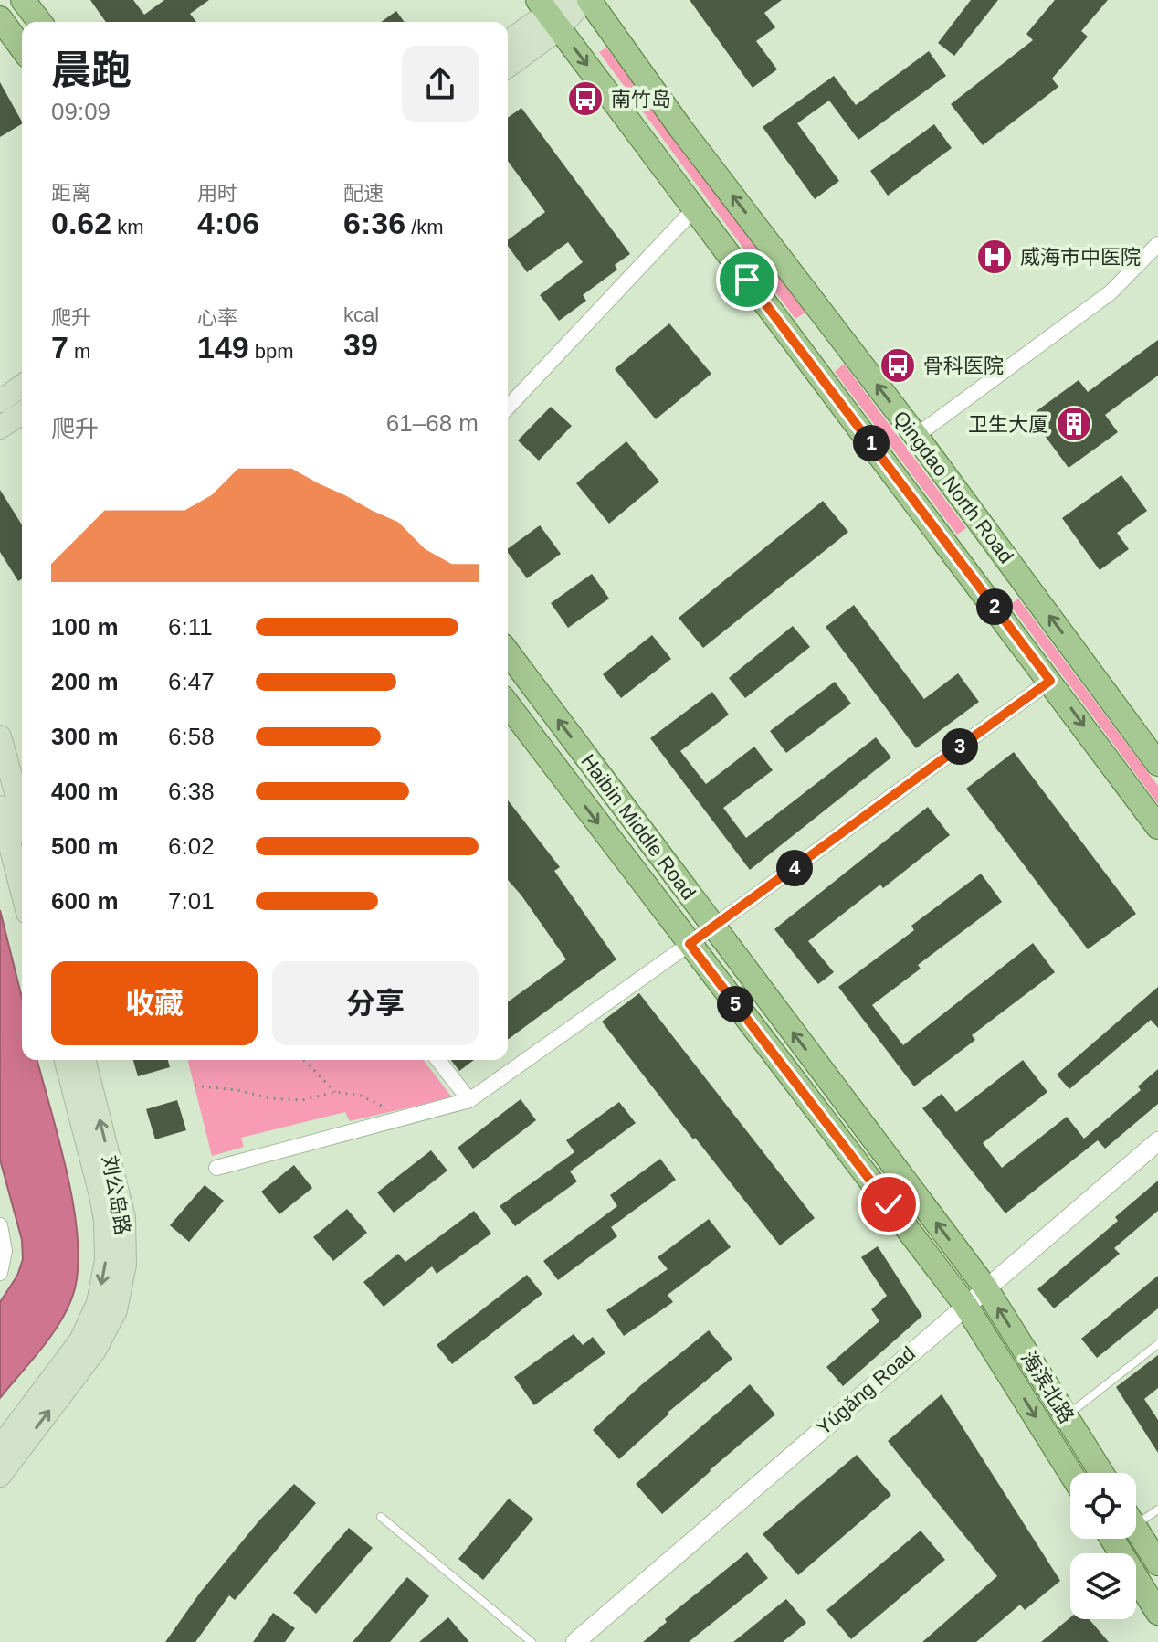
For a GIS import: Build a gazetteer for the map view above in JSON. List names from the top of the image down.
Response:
{
  "streets": {
    "main road": [
      "Qingdao North Road",
      "Haibin Middle Road",
      "刘公岛路",
      "海滨北路"
    ],
    "street": ["Yúgǎng Road"]
  },
  "crossings": [
    ["Haibin Middle Road", "海滨北路"],
    ["Haibin Middle Road", "Yúgǎng Road"],
    ["海滨北路", "Yúgǎng Road"]
  ],
  "places": {
    "bus stop": ["南竹岛", "骨科医院"],
    "hospital": ["威海市中医院"],
    "building": ["卫生大厦"]
  },
  "page": {
    "heading": ["晨跑", "09:09"],
    "stats": [
      ["距离", "0.62 km"],
      ["用时", "4:06"],
      ["配速", "6:36 /km"],
      ["爬升", "7 m"],
      ["心率", "149 bpm"],
      ["kcal", "39"]
    ],
    "chart": ["爬升", "61–68 m"],
    "pins": [
      "1",
      "2",
      "3",
      "4",
      "5"
    ],
    "list": [
      {
        "name": "100 m",
        "note": "6:11"
      },
      {
        "name": "200 m",
        "note": "6:47"
      },
      {
        "name": "300 m",
        "note": "6:58"
      },
      {
        "name": "400 m",
        "note": "6:38"
      },
      {
        "name": "500 m",
        "note": "6:02"
      },
      {
        "name": "600 m",
        "note": "7:01"
      }
    ],
    "buttons": ["收藏", "分享"]
  }
}
